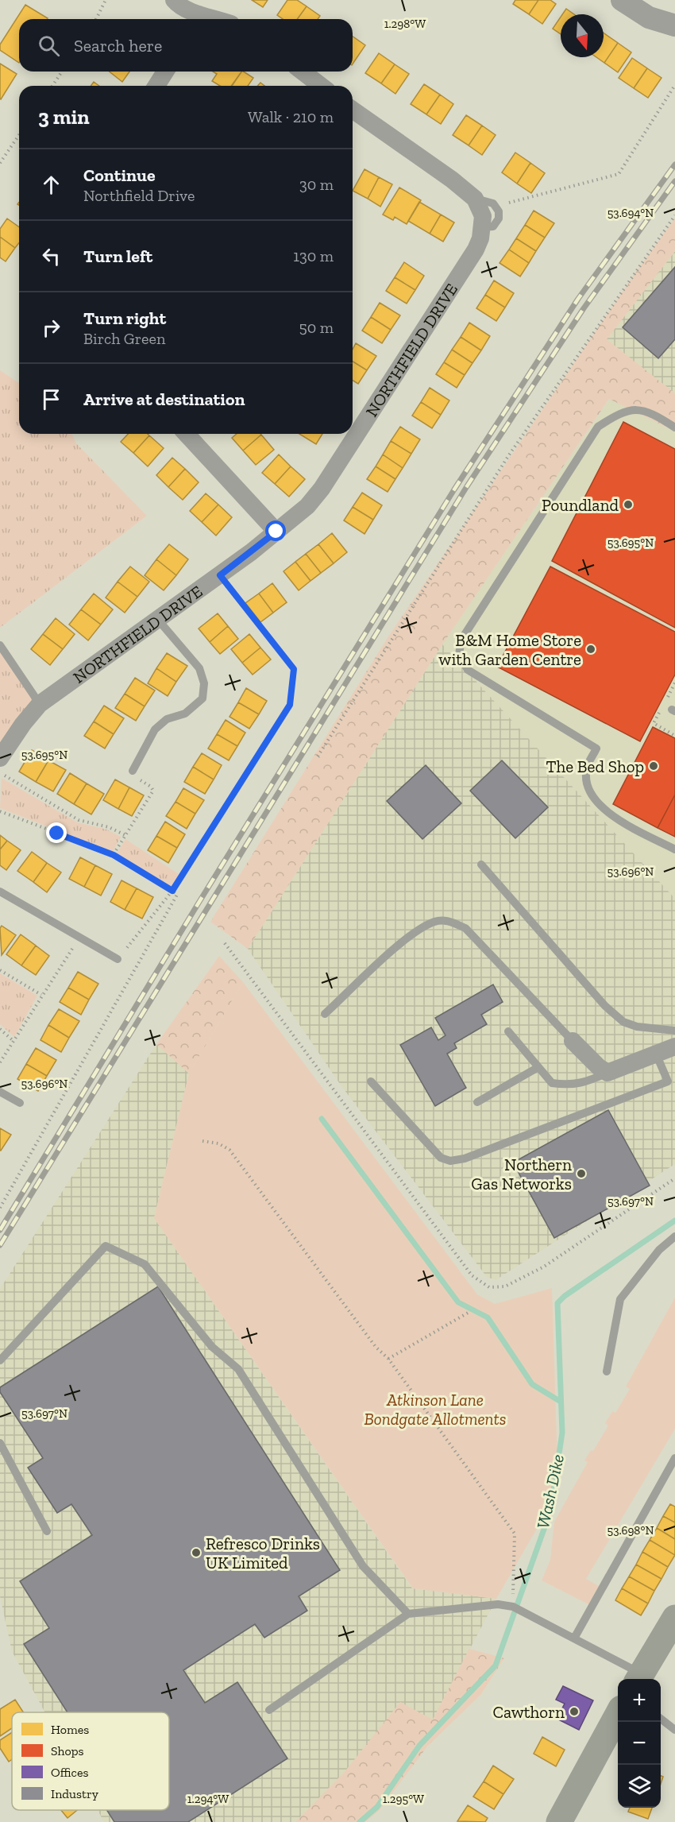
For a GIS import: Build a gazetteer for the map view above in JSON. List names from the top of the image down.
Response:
{
  "streets": {
    "street": ["NORTHFIELD DRIVE"]
  },
  "water": ["Wash Dike"],
  "parks": ["Atkinson Lane Bondgate Allotments"],
  "places": [
    "Poundland",
    "B&M Home Store with Garden Centre",
    "The Bed Shop",
    "Northern Gas Networks",
    "Refresco Drinks UK Limited",
    "Cawthorn"
  ],
  "legend": [
    "Homes",
    "Shops",
    "Offices",
    "Industry"
  ],
  "north": "bottom",
  "page": {
    "search": "Search here",
    "heading": ["3 min", "Walk · 210 m"],
    "list": [
      ["Continue", "Northfield Drive", "30 m"],
      ["Turn left", "130 m"],
      ["Turn right", "Birch Green", "50 m"],
      "Arrive at destination"
    ],
    "map_buttons": ["+", "−"]
  },
  "coordinates": [
    "1.298°W",
    "53.694°N",
    "53.695°N",
    "53.696°N",
    "53.697°N",
    "53.698°N",
    "1.294°W",
    "1.295°W"
  ]
}
